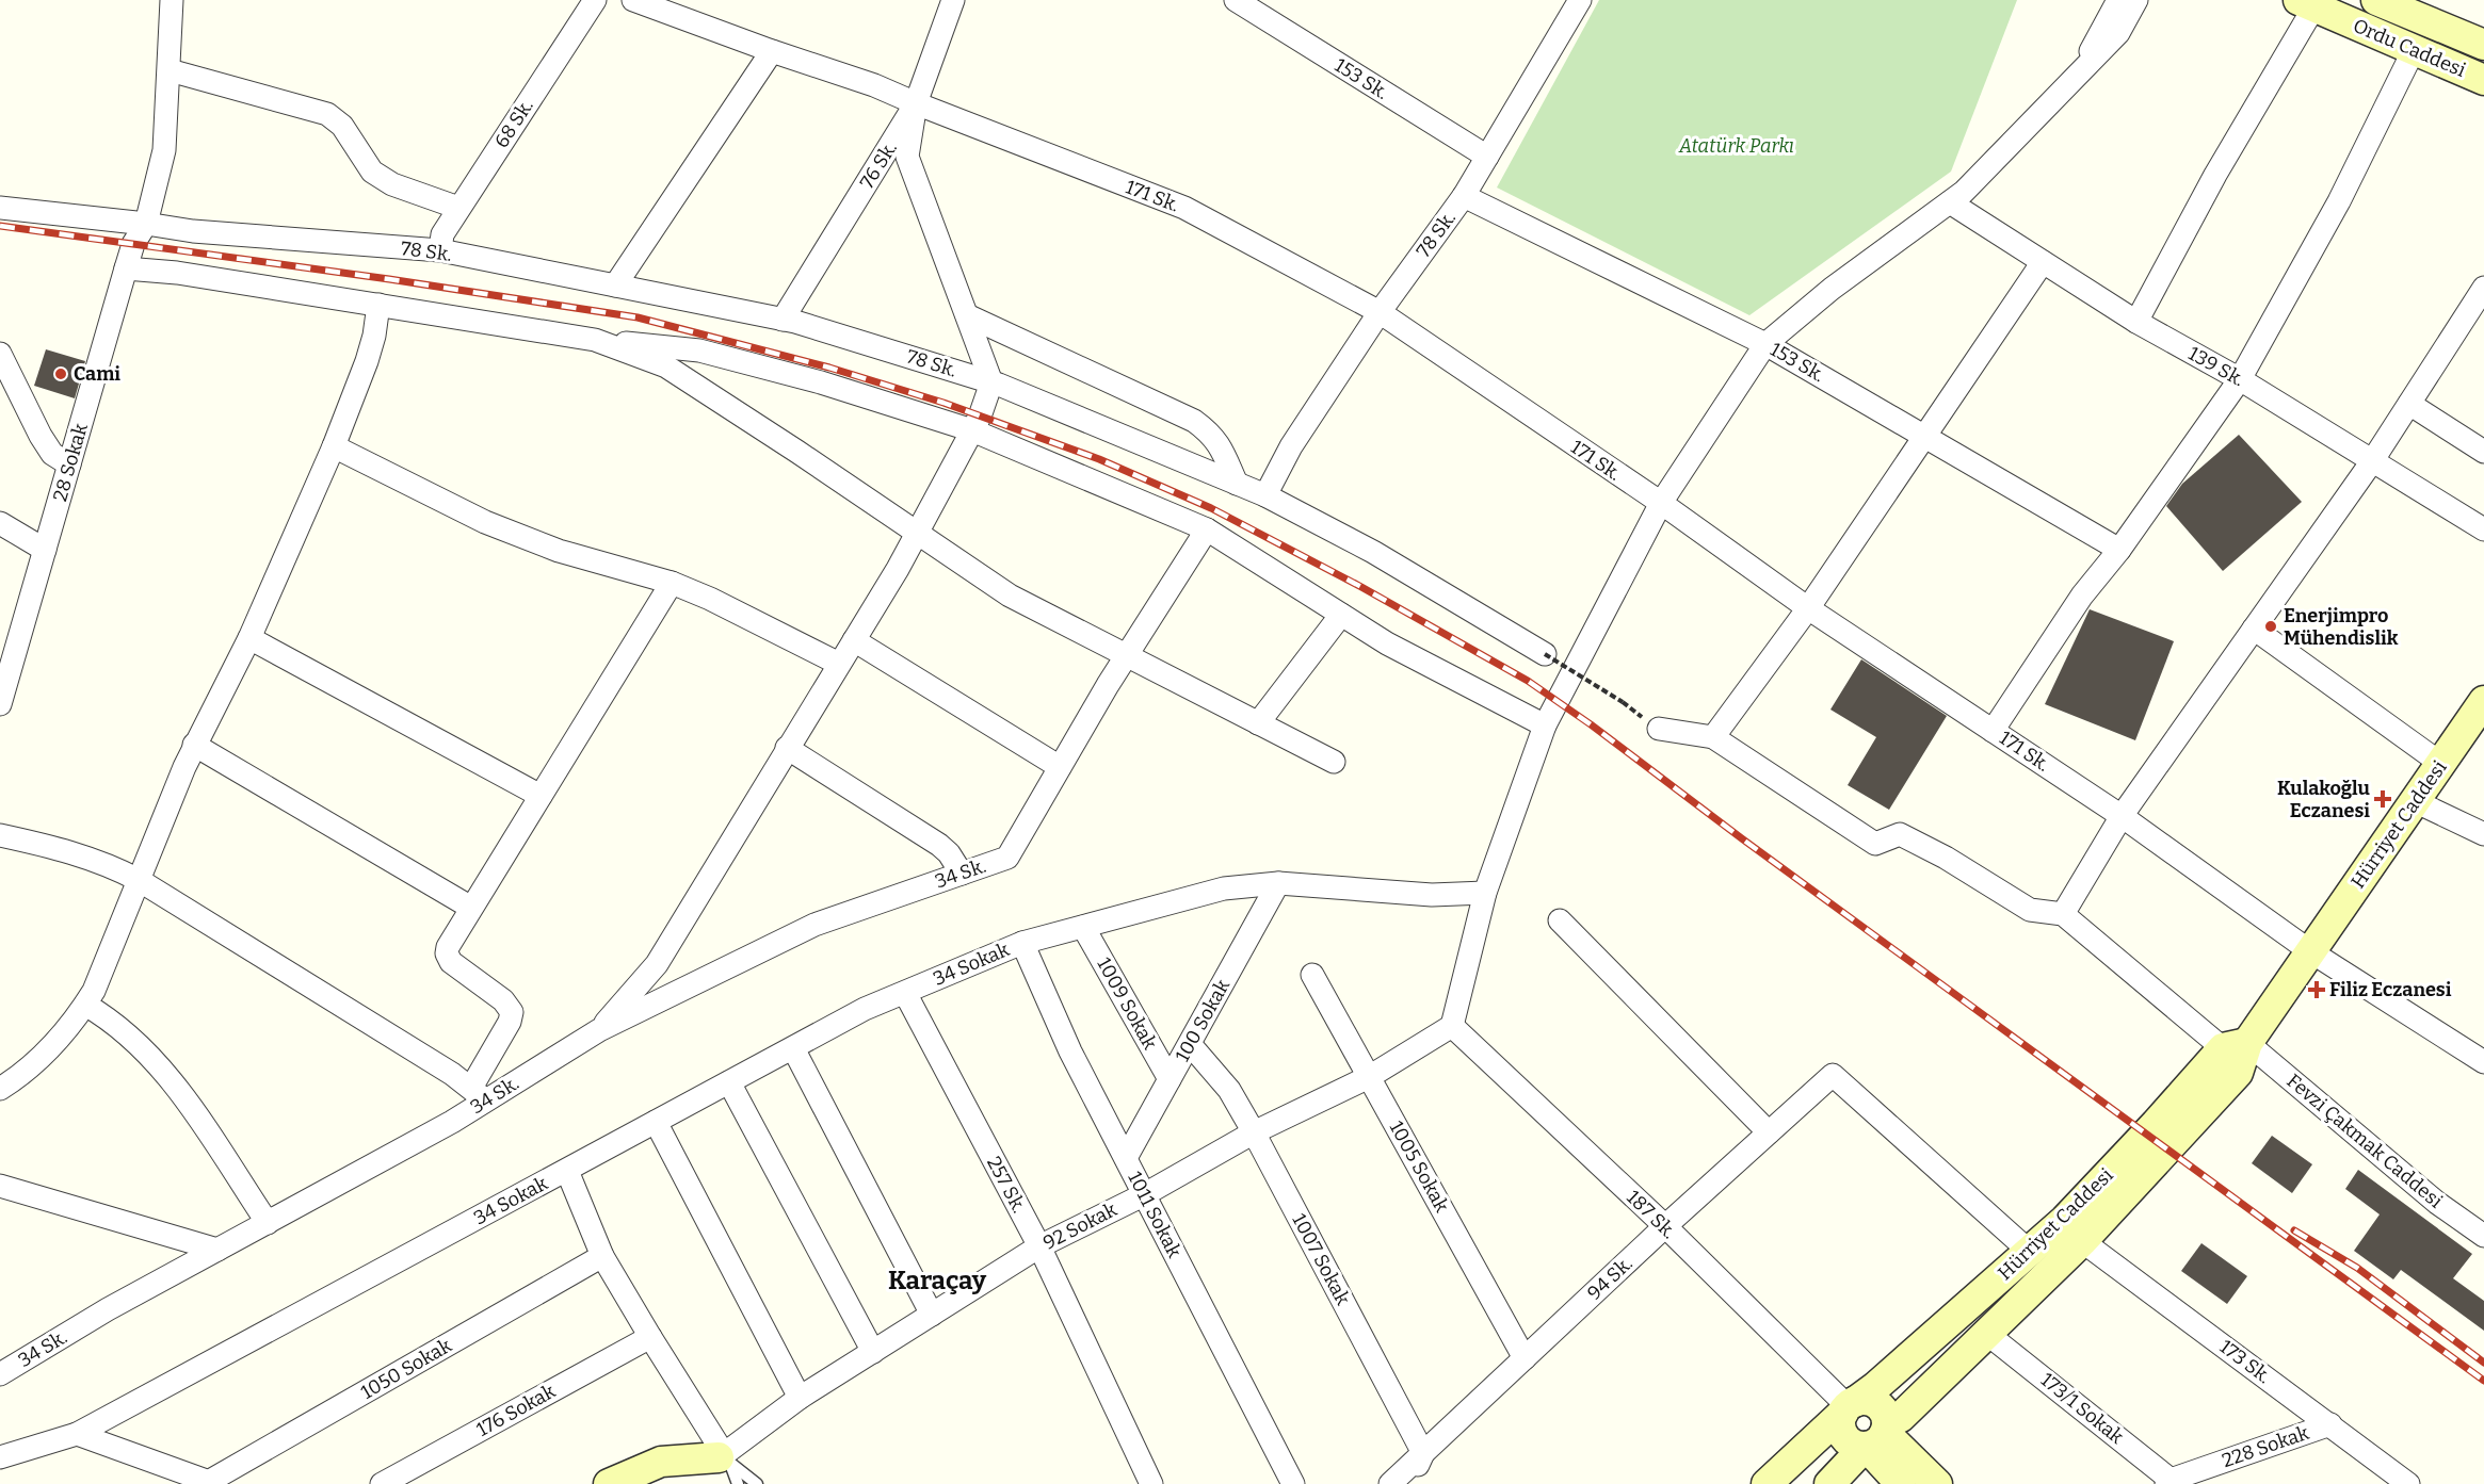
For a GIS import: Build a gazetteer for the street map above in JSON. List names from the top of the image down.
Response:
{
  "streets": {
    "main road": ["Ordu Caddesi", "Hürriyet Caddesi"],
    "street": [
      "153 Sk.",
      "68 Sk.",
      "76 Sk.",
      "171 Sk.",
      "78 Sk.",
      "139 Sk.",
      "28 Sokak",
      "34 Sk.",
      "34 Sokak",
      "1009 Sokak",
      "100 Sokak",
      "Fevzi Çakmak Caddesi",
      "1005 Sokak",
      "257 Sk.",
      "1011 Sokak",
      "187 Sk.",
      "92 Sokak",
      "1007 Sokak",
      "94 Sk.",
      "173 Sk.",
      "1050 Sokak",
      "173/1 Sokak",
      "176 Sokak",
      "228 Sokak"
    ]
  },
  "crossings": [
    ["153 Sk.", "78 Sk."],
    ["68 Sk.", "78 Sk."],
    ["76 Sk.", "171 Sk."],
    ["76 Sk.", "78 Sk."],
    ["171 Sk.", "78 Sk."],
    ["171 Sk.", "Hürriyet Caddesi"],
    ["78 Sk.", "28 Sokak"],
    ["Hürriyet Caddesi", "Fevzi Çakmak Caddesi"],
    ["Hürriyet Caddesi", "187 Sk."],
    ["Hürriyet Caddesi", "94 Sk."],
    ["Hürriyet Caddesi", "173 Sk."],
    ["Hürriyet Caddesi", "173/1 Sokak"],
    ["34 Sokak", "1009 Sokak"],
    ["34 Sokak", "100 Sokak"],
    ["34 Sokak", "257 Sk."],
    ["34 Sokak", "1011 Sokak"],
    ["1009 Sokak", "100 Sokak"],
    ["100 Sokak", "1011 Sokak"],
    ["100 Sokak", "1007 Sokak"],
    ["1005 Sokak", "92 Sokak"],
    ["1005 Sokak", "94 Sk."],
    ["257 Sk.", "92 Sokak"],
    ["1011 Sokak", "92 Sokak"],
    ["187 Sk.", "92 Sokak"],
    ["187 Sk.", "94 Sk."],
    ["92 Sokak", "1007 Sokak"],
    ["1007 Sokak", "94 Sk."],
    ["173 Sk.", "228 Sokak"],
    ["173/1 Sokak", "228 Sokak"]
  ],
  "districts": ["Karaçay"],
  "parks": ["Atatürk Parkı"],
  "places": {
    "other": ["Cami", "Enerjimpro Mühendislik"],
    "health": ["Kulakoğlu Eczanesi", "Filiz Eczanesi"]
  }
}
